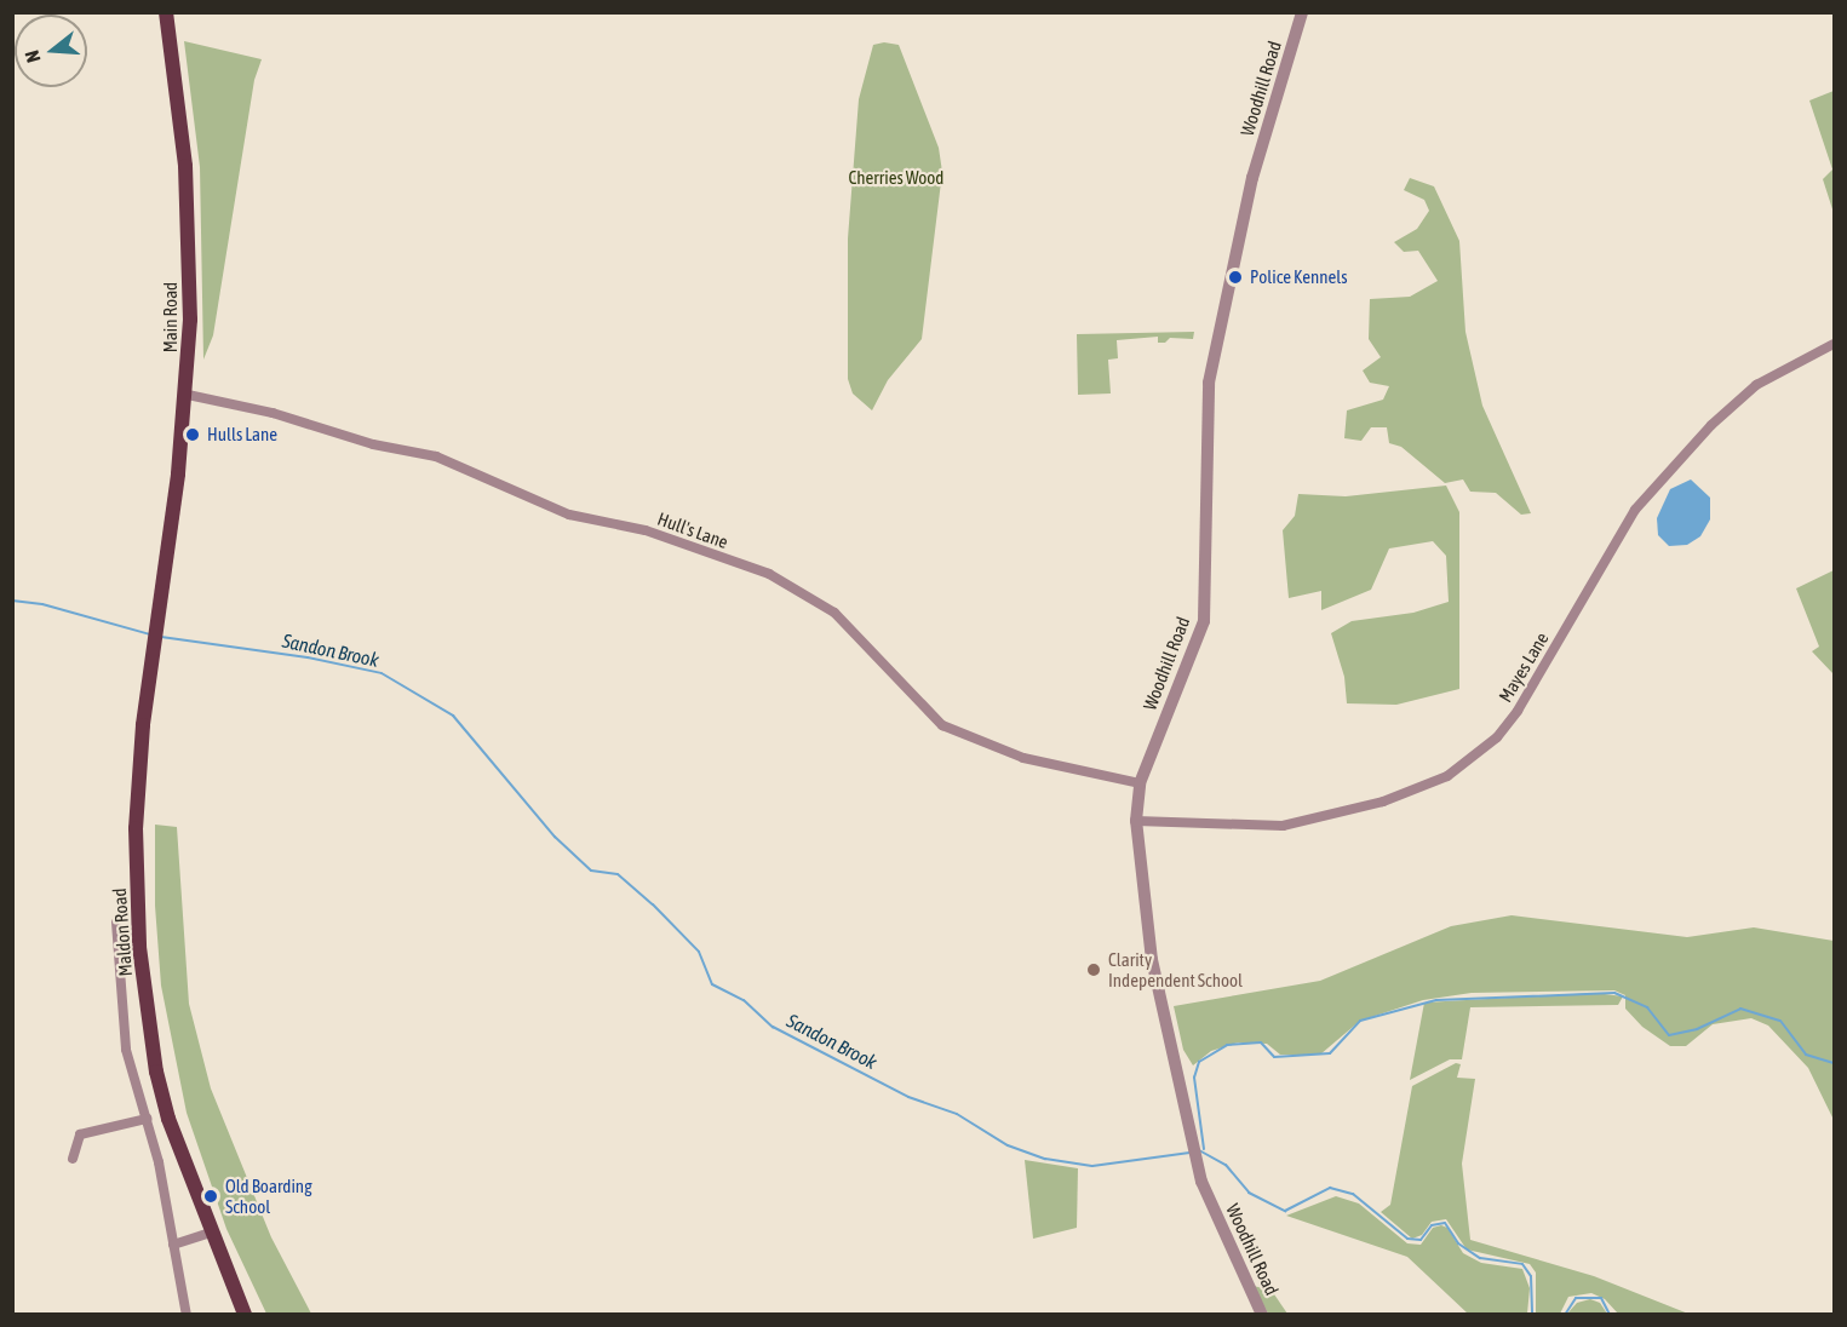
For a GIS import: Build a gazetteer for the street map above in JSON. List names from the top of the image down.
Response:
{
  "streets": {
    "main road": ["Main Road", "Maldon Road"],
    "street": ["Woodhill Road", "Hull's Lane", "Mayes Lane"]
  },
  "crossings": [
    ["Woodhill Road", "Hull's Lane"],
    ["Woodhill Road", "Mayes Lane"],
    ["Main Road", "Hull's Lane"],
    ["Main Road", "Maldon Road"]
  ],
  "water": ["Sandon Brook"],
  "parks": ["Cherries Wood"],
  "places": [
    "Police Kennels",
    "Hulls Lane",
    "Clarity Independent School",
    "Old Boarding School"
  ],
  "north": "left"
}
